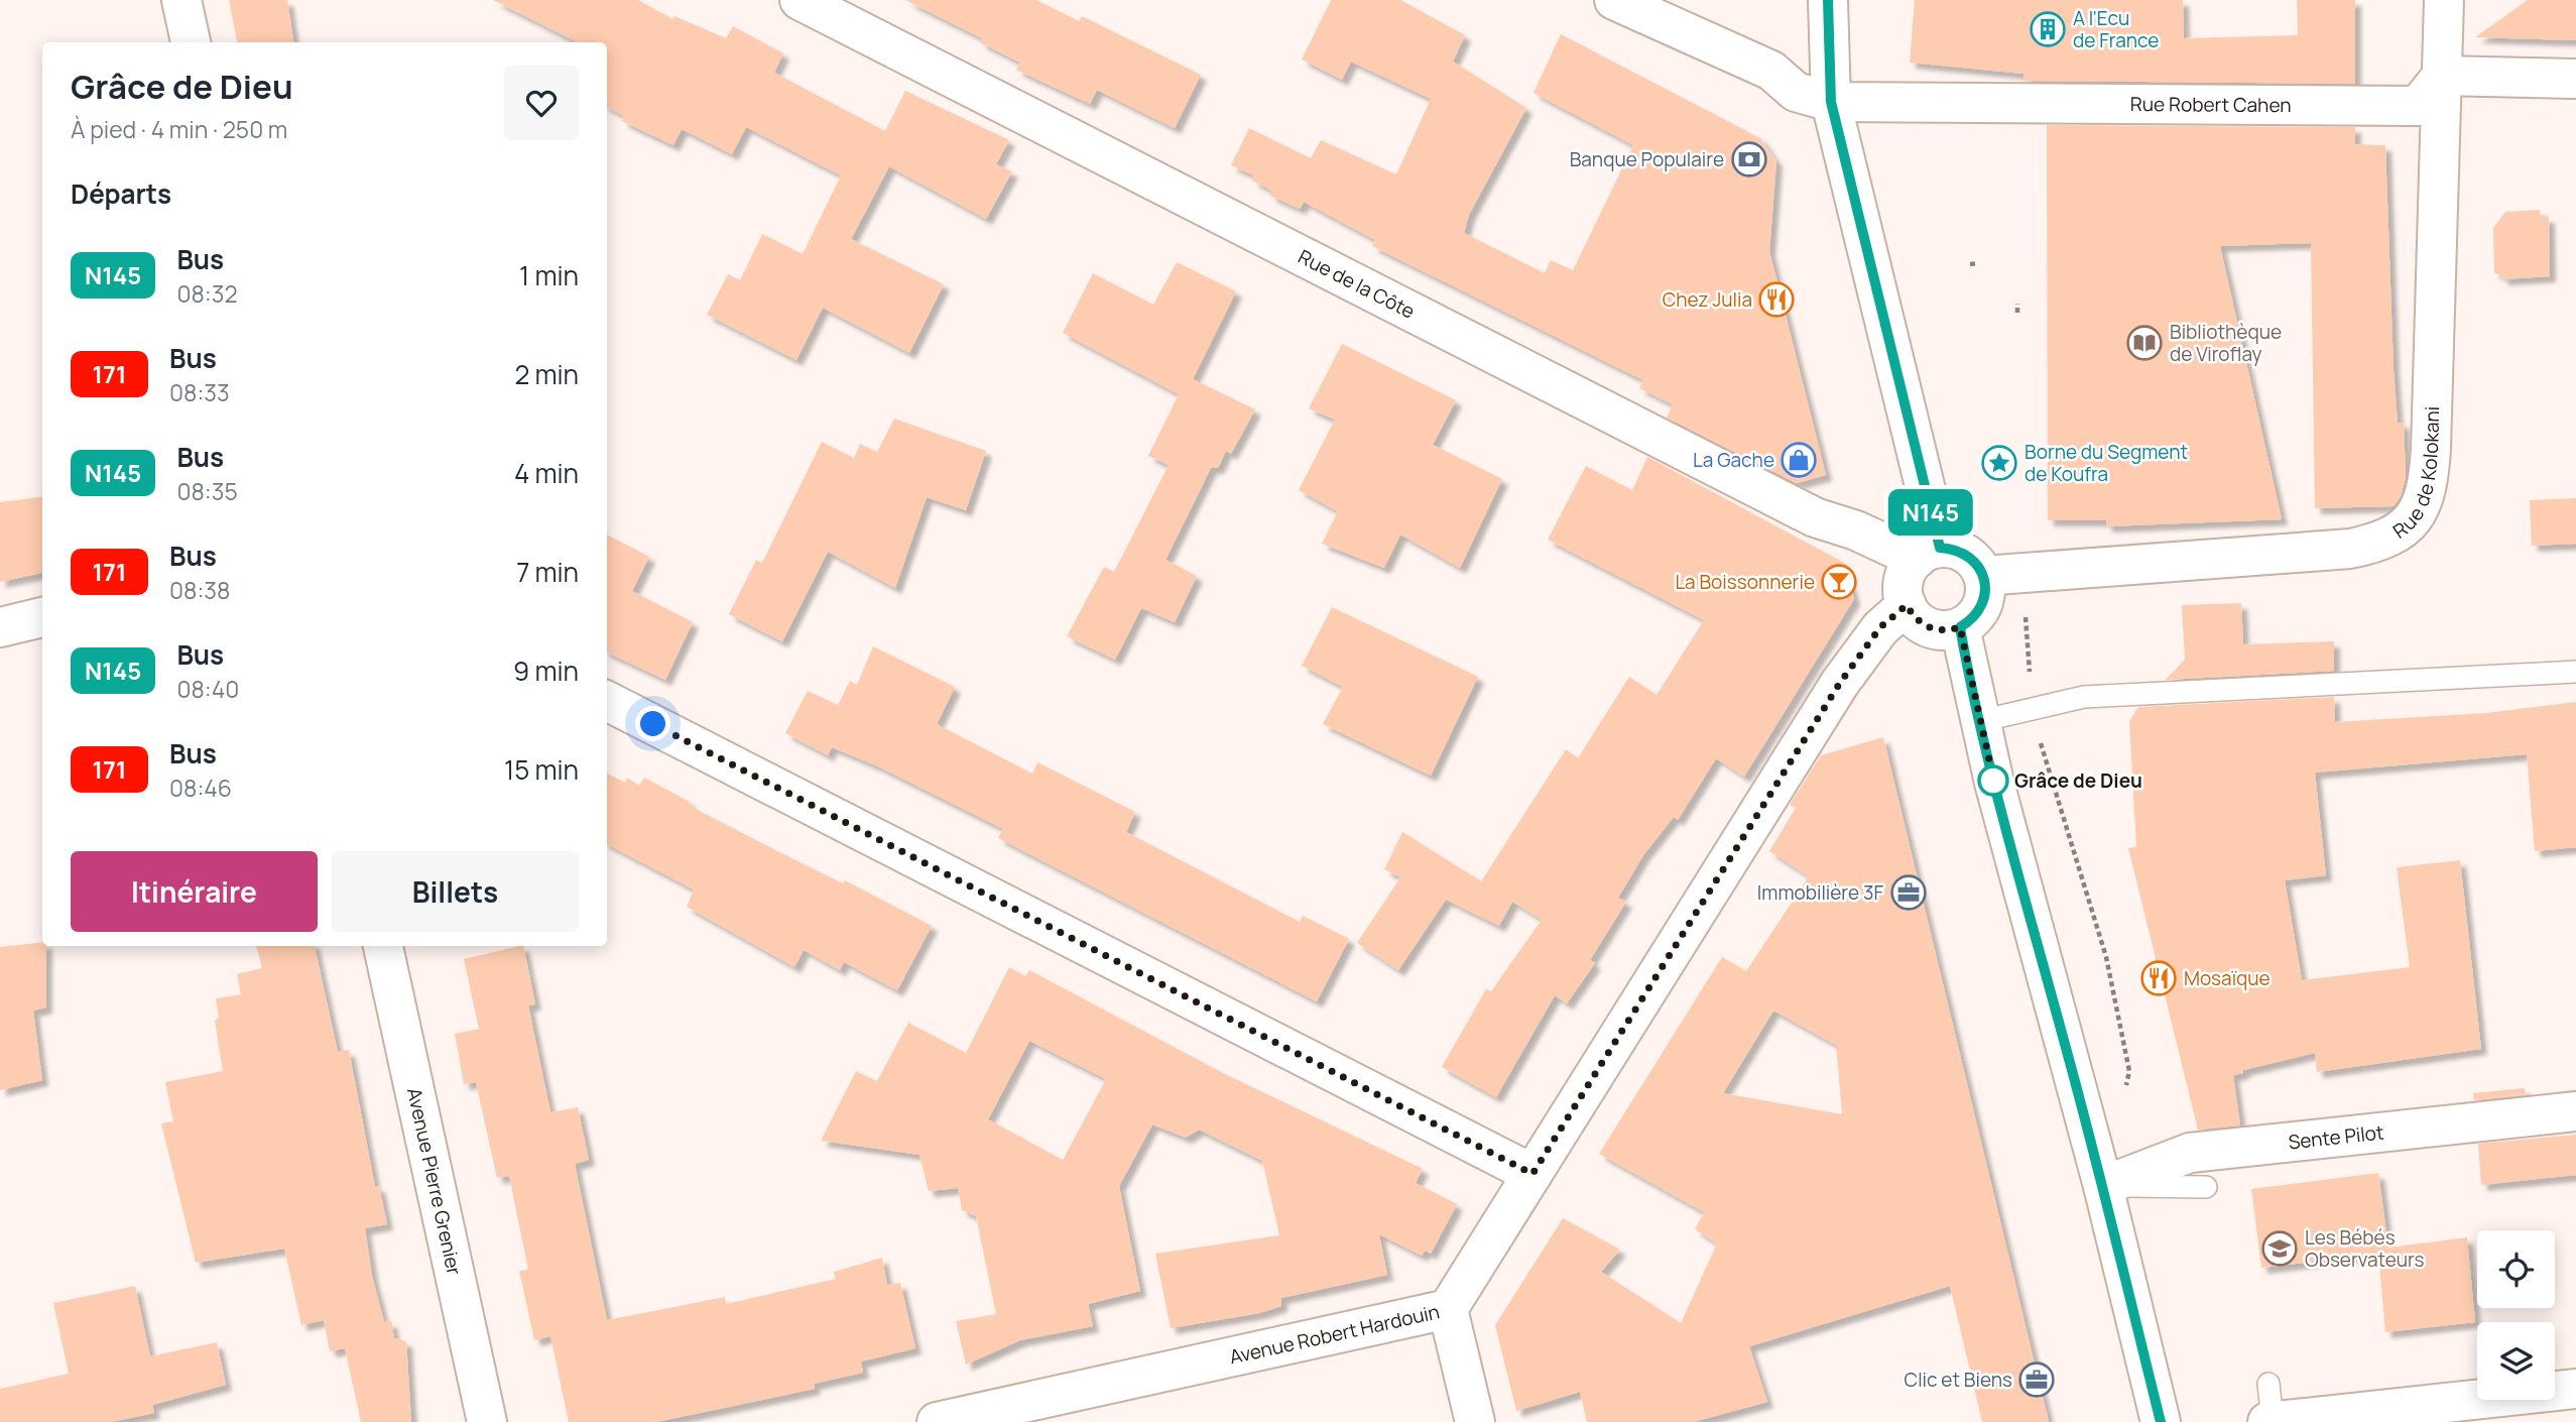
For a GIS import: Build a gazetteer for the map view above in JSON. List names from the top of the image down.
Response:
{
  "streets": {
    "street": [
      "Rue Robert Cahen",
      "Rue de la Côte",
      "Rue de Kolokani",
      "Sente Pilot",
      "Avenue Pierre Grenier",
      "Avenue Robert Hardouin"
    ]
  },
  "crossings": [
    ["Rue Robert Cahen", "Rue de Kolokani"],
    ["Rue de la Côte", "Rue de Kolokani"],
    ["Rue de la Côte", "Avenue Robert Hardouin"],
    ["Rue de Kolokani", "Avenue Robert Hardouin"]
  ],
  "places": {
    "building": ["A l'Ecu de France"],
    "bank": ["Banque Populaire"],
    "restaurant": ["Chez Julia", "Mosaïque"],
    "library": ["Bibliothèque de Viroflay"],
    "shop": ["La Gache"],
    "place": ["Borne du Segment de Koufra"],
    "bar": ["La Boissonnerie"],
    "other": ["Grâce de Dieu"],
    "office": ["Immobilière 3F", "Clic et Biens"],
    "school or university": ["Les Bébés Observateurs"]
  },
  "lines": ["bus line N145"],
  "page": {
    "on_map": "N145",
    "heading": [
      ["Grâce de Dieu", "À pied · 4 min · 250 m"],
      "Départs"
    ],
    "list": [
      {
        "mark": "N145",
        "name": "Bus",
        "note": "08:32",
        "value": "1 min"
      },
      {
        "mark": "171",
        "name": "Bus",
        "note": "08:33",
        "value": "2 min"
      },
      {
        "mark": "N145",
        "name": "Bus",
        "note": "08:35",
        "value": "4 min"
      },
      {
        "mark": "171",
        "name": "Bus",
        "note": "08:38",
        "value": "7 min"
      },
      {
        "mark": "N145",
        "name": "Bus",
        "note": "08:40",
        "value": "9 min"
      },
      {
        "mark": "171",
        "name": "Bus",
        "note": "08:46",
        "value": "15 min"
      }
    ],
    "buttons": ["Itinéraire", "Billets"]
  }
}
